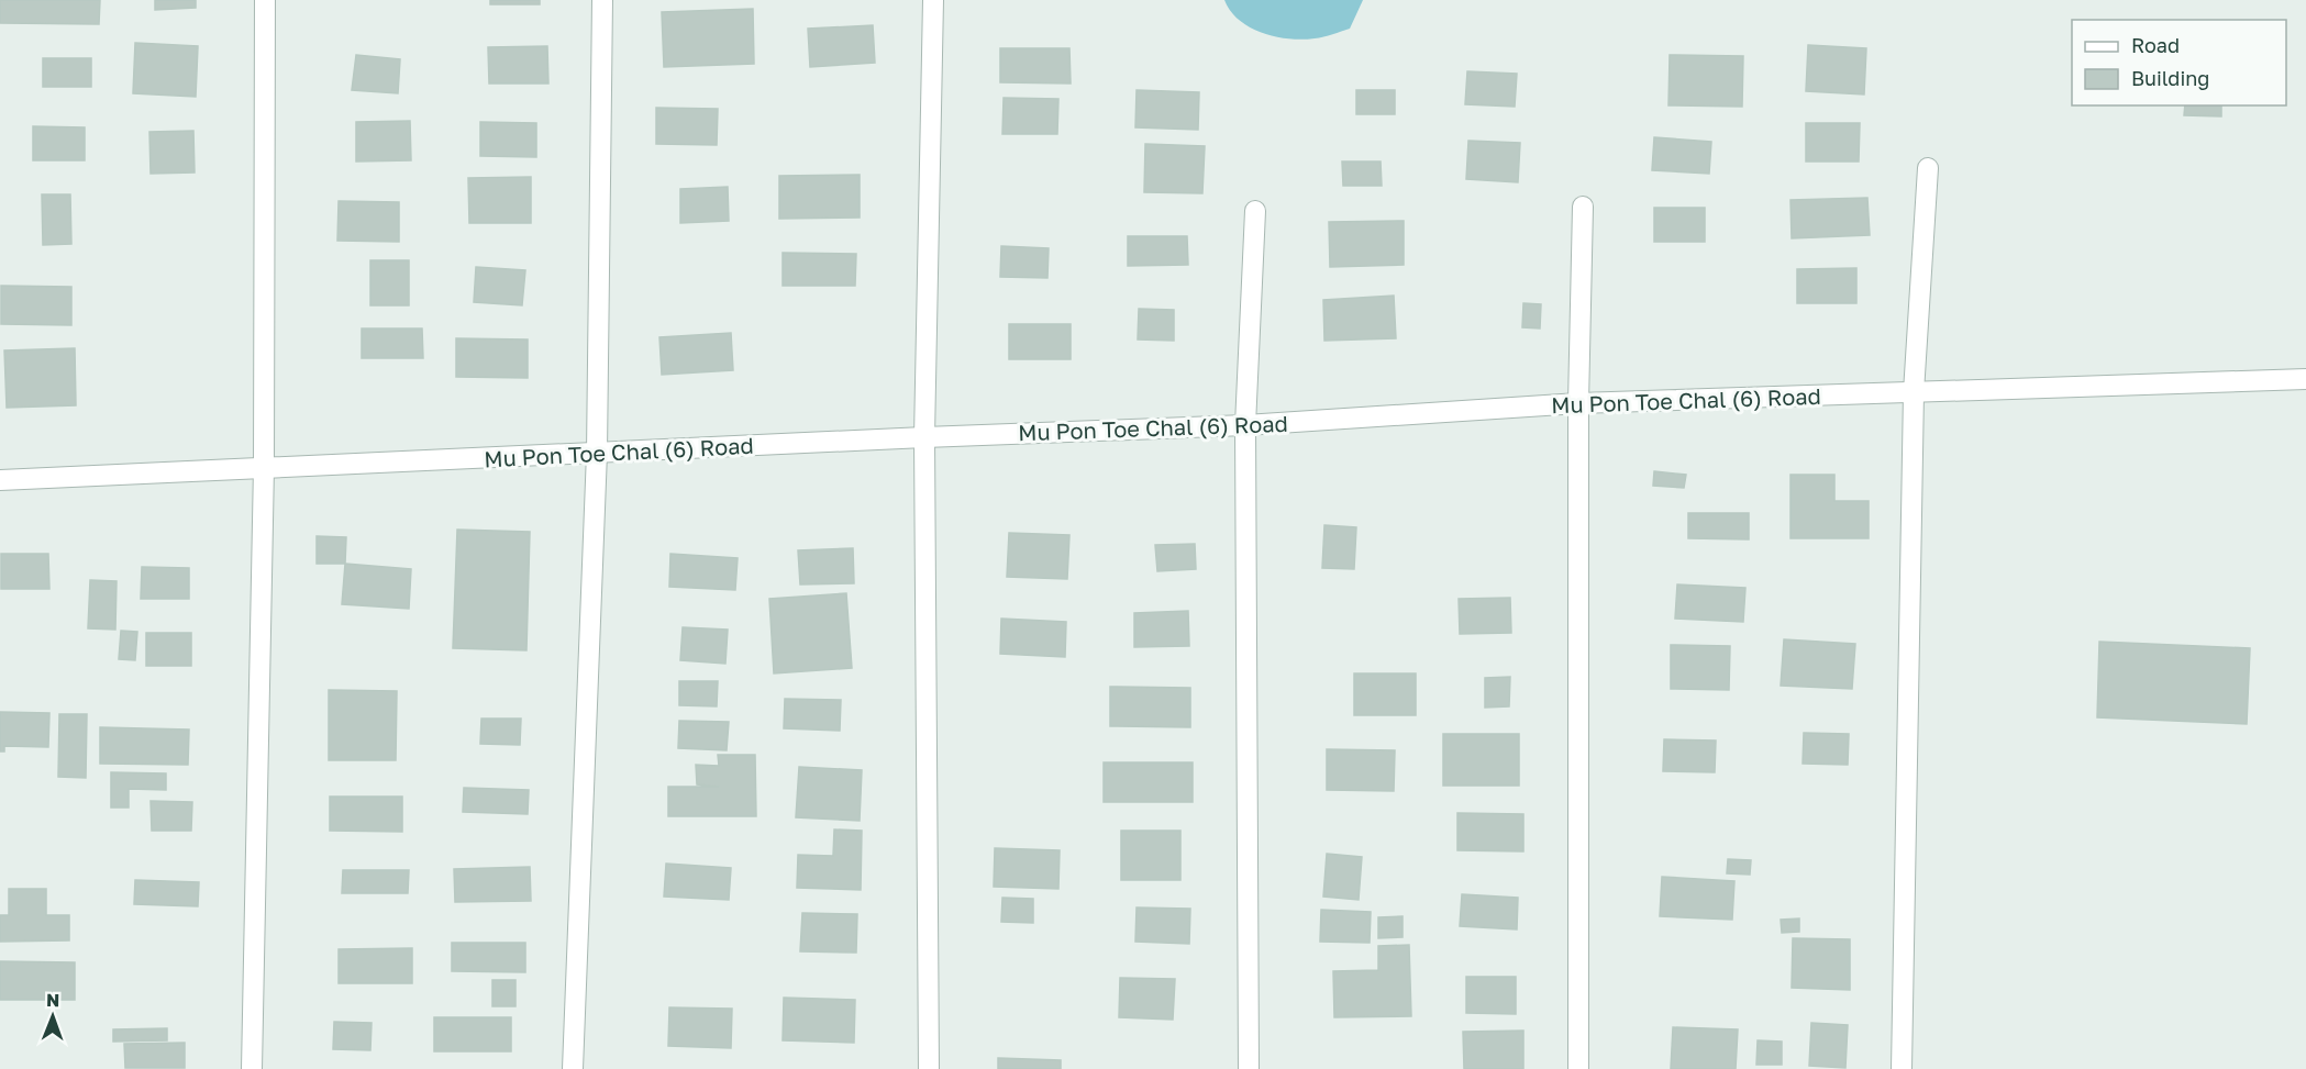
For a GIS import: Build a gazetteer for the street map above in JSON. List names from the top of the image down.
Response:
{
  "streets": {
    "street": ["Mu Pon Toe Chal (6) Road"]
  },
  "legend": ["Road", "Building"],
  "north": "top"
}
